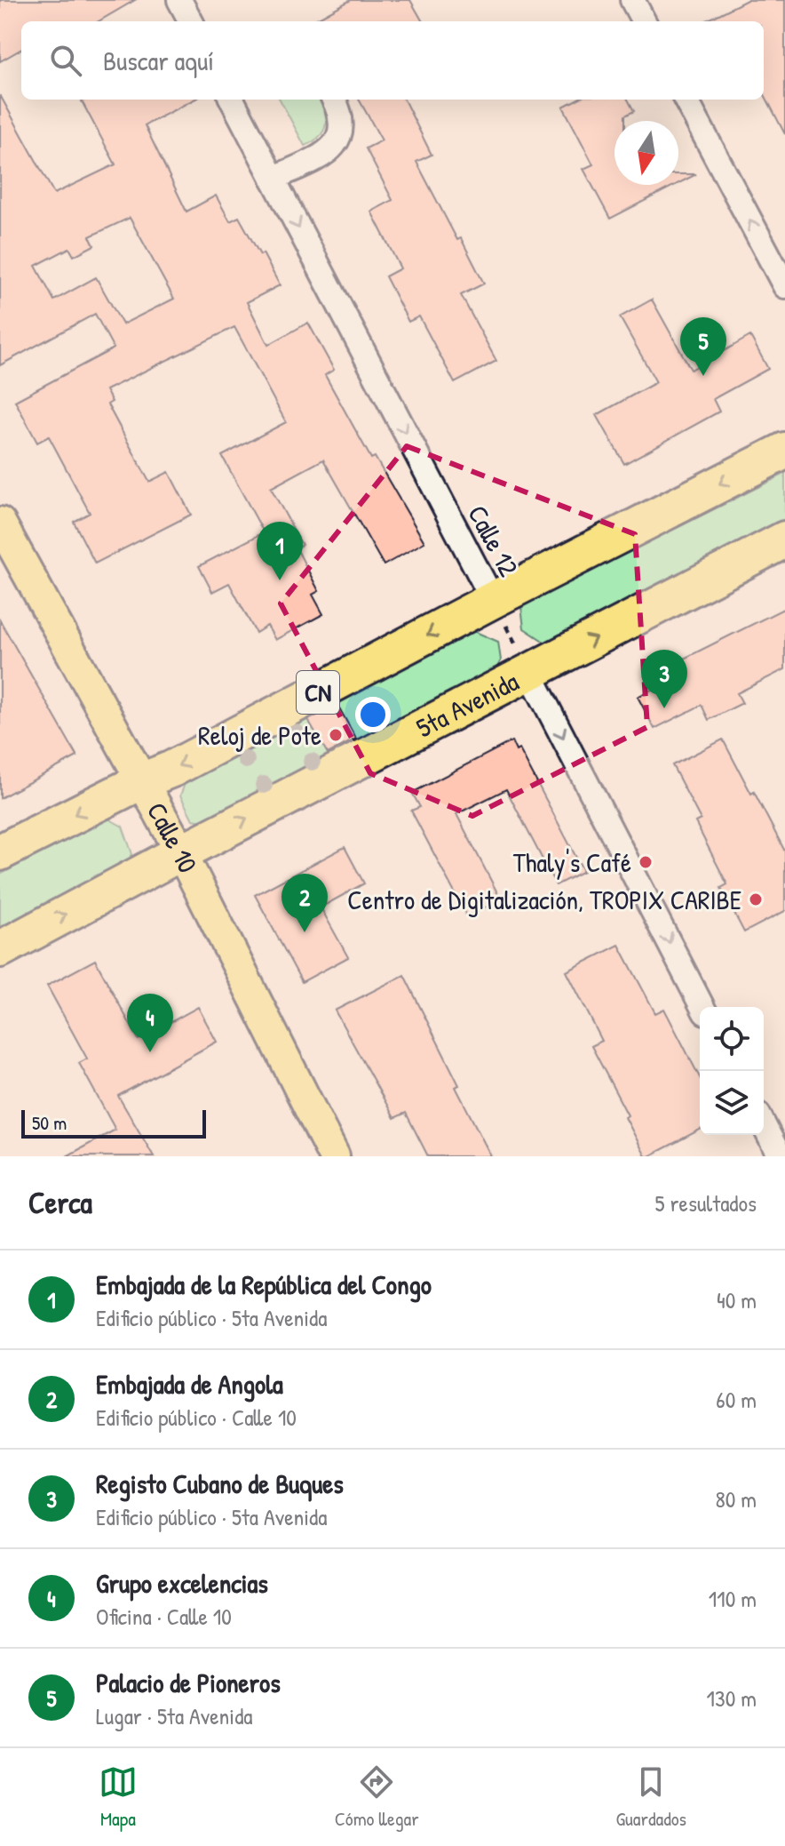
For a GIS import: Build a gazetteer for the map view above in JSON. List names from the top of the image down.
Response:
{
  "streets": {
    "highway": ["CN", "5ta Avenida"],
    "main road": ["Calle 10"],
    "street": ["Calle 12"]
  },
  "crossings": [
    ["Calle 12", "CN"],
    ["Calle 12", "5ta Avenida"],
    ["CN", "Calle 10"],
    ["5ta Avenida", "Calle 10"]
  ],
  "one_way": ["Calle 12"],
  "places": ["Reloj de Pote", "Thaly's Café", "Centro de Digitalización, TROPIX CARIBE"],
  "scale_bar": "50 m",
  "north": "bottom",
  "page": {
    "search": "Buscar aquí",
    "pins": [
      "5",
      "1",
      "3",
      "2",
      "4"
    ],
    "scale": "50 m",
    "heading": ["Cerca", "5 resultados"],
    "list": [
      {
        "mark": "1",
        "name": "Embajada de la República del Congo",
        "note": "Edificio público · 5ta Avenida",
        "value": "40 m"
      },
      {
        "mark": "2",
        "name": "Embajada de Angola",
        "note": "Edificio público · Calle 10",
        "value": "60 m"
      },
      {
        "mark": "3",
        "name": "Registo Cubano de Buques",
        "note": "Edificio público · 5ta Avenida",
        "value": "80 m"
      },
      {
        "mark": "4",
        "name": "Grupo excelencias",
        "note": "Oficina · Calle 10",
        "value": "110 m"
      },
      {
        "mark": "5",
        "name": "Palacio de Pioneros",
        "note": "Lugar · 5ta Avenida",
        "value": "130 m"
      }
    ],
    "nav": ["Mapa", "Cómo llegar", "Guardados"]
  }
}
